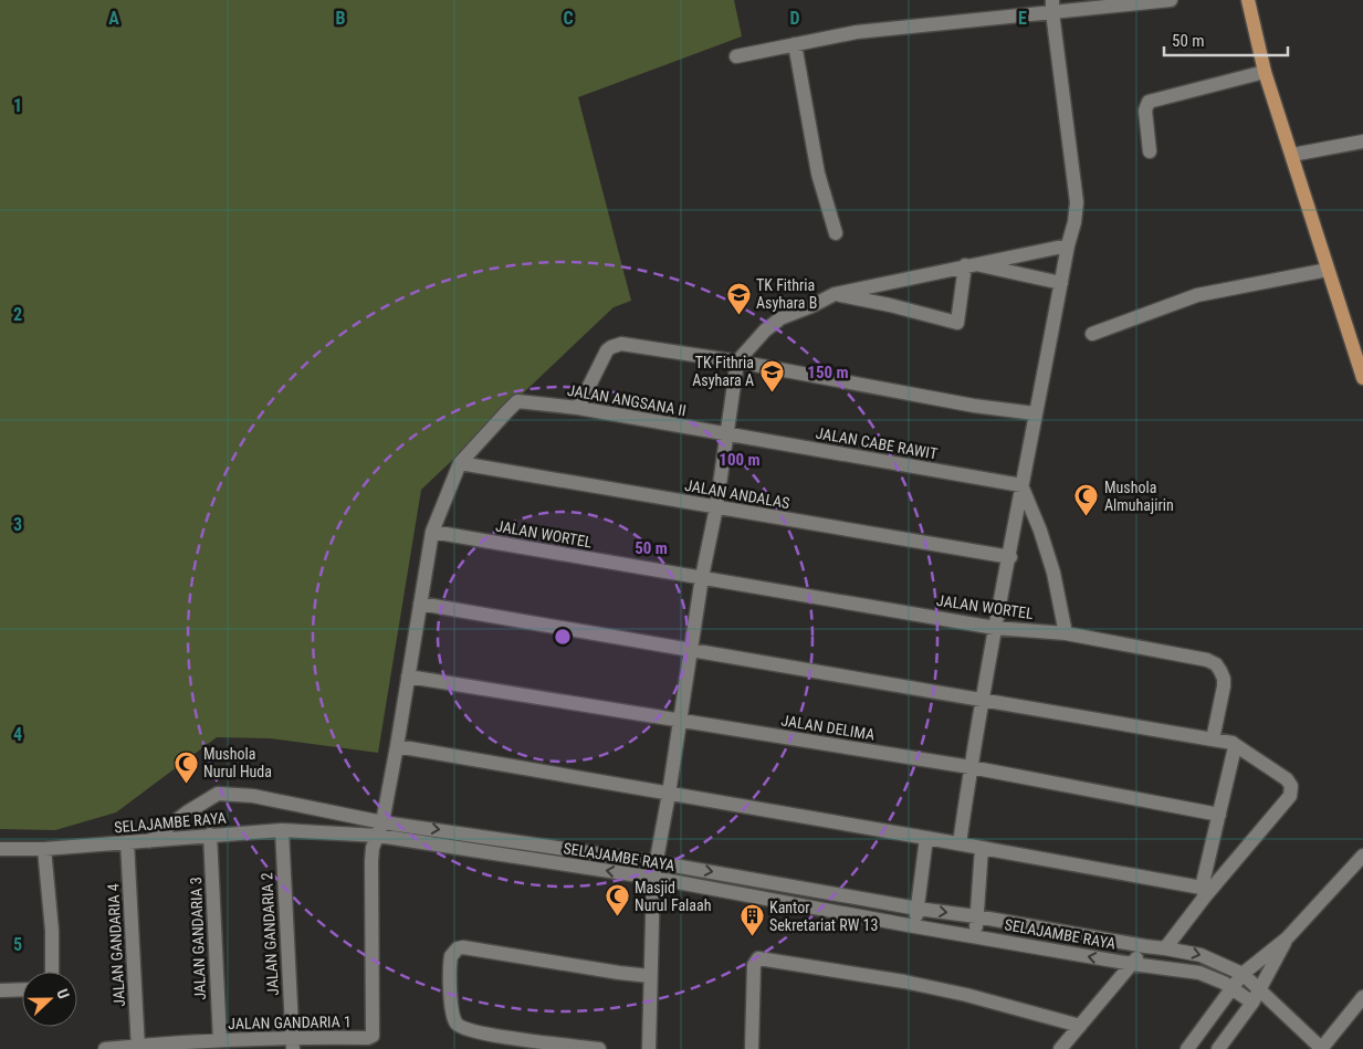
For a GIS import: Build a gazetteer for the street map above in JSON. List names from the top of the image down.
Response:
{
  "streets": {
    "street": [
      "JALAN ANGSANA II",
      "JALAN CABE RAWIT",
      "JALAN ANDALAS",
      "JALAN WORTEL",
      "JALAN DELIMA",
      "SELAJAMBE RAYA",
      "JALAN GANDARIA 2",
      "JALAN GANDARIA 3",
      "JALAN GANDARIA 4",
      "JALAN GANDARIA 1"
    ]
  },
  "crossings": [
    ["JALAN ANGSANA II", "JALAN CABE RAWIT"],
    ["JALAN ANGSANA II", "JALAN ANDALAS"],
    ["SELAJAMBE RAYA", "JALAN GANDARIA 2"],
    ["SELAJAMBE RAYA", "JALAN GANDARIA 3"],
    ["SELAJAMBE RAYA", "JALAN GANDARIA 4"],
    ["SELAJAMBE RAYA", "JALAN GANDARIA 1"],
    ["JALAN GANDARIA 2", "JALAN GANDARIA 1"],
    ["JALAN GANDARIA 3", "JALAN GANDARIA 1"],
    ["JALAN GANDARIA 4", "JALAN GANDARIA 1"]
  ],
  "places": {
    "school or university": ["TK Fithria Asyhara B", "TK Fithria Asyhara A"],
    "mosque": ["Mushola Almuhajirin", "Mushola Nurul Huda", "Masjid Nurul Falaah"],
    "building": ["Kantor Sekretariat RW 13"]
  },
  "scale_bar": "50 m",
  "north": "right",
  "grid": {
    "columns": [
      "A",
      "B",
      "C",
      "D",
      "E"
    ],
    "rows": [
      "1",
      "2",
      "3",
      "4",
      "5"
    ]
  },
  "rings": ["150 m", "100 m", "50 m"]
}
